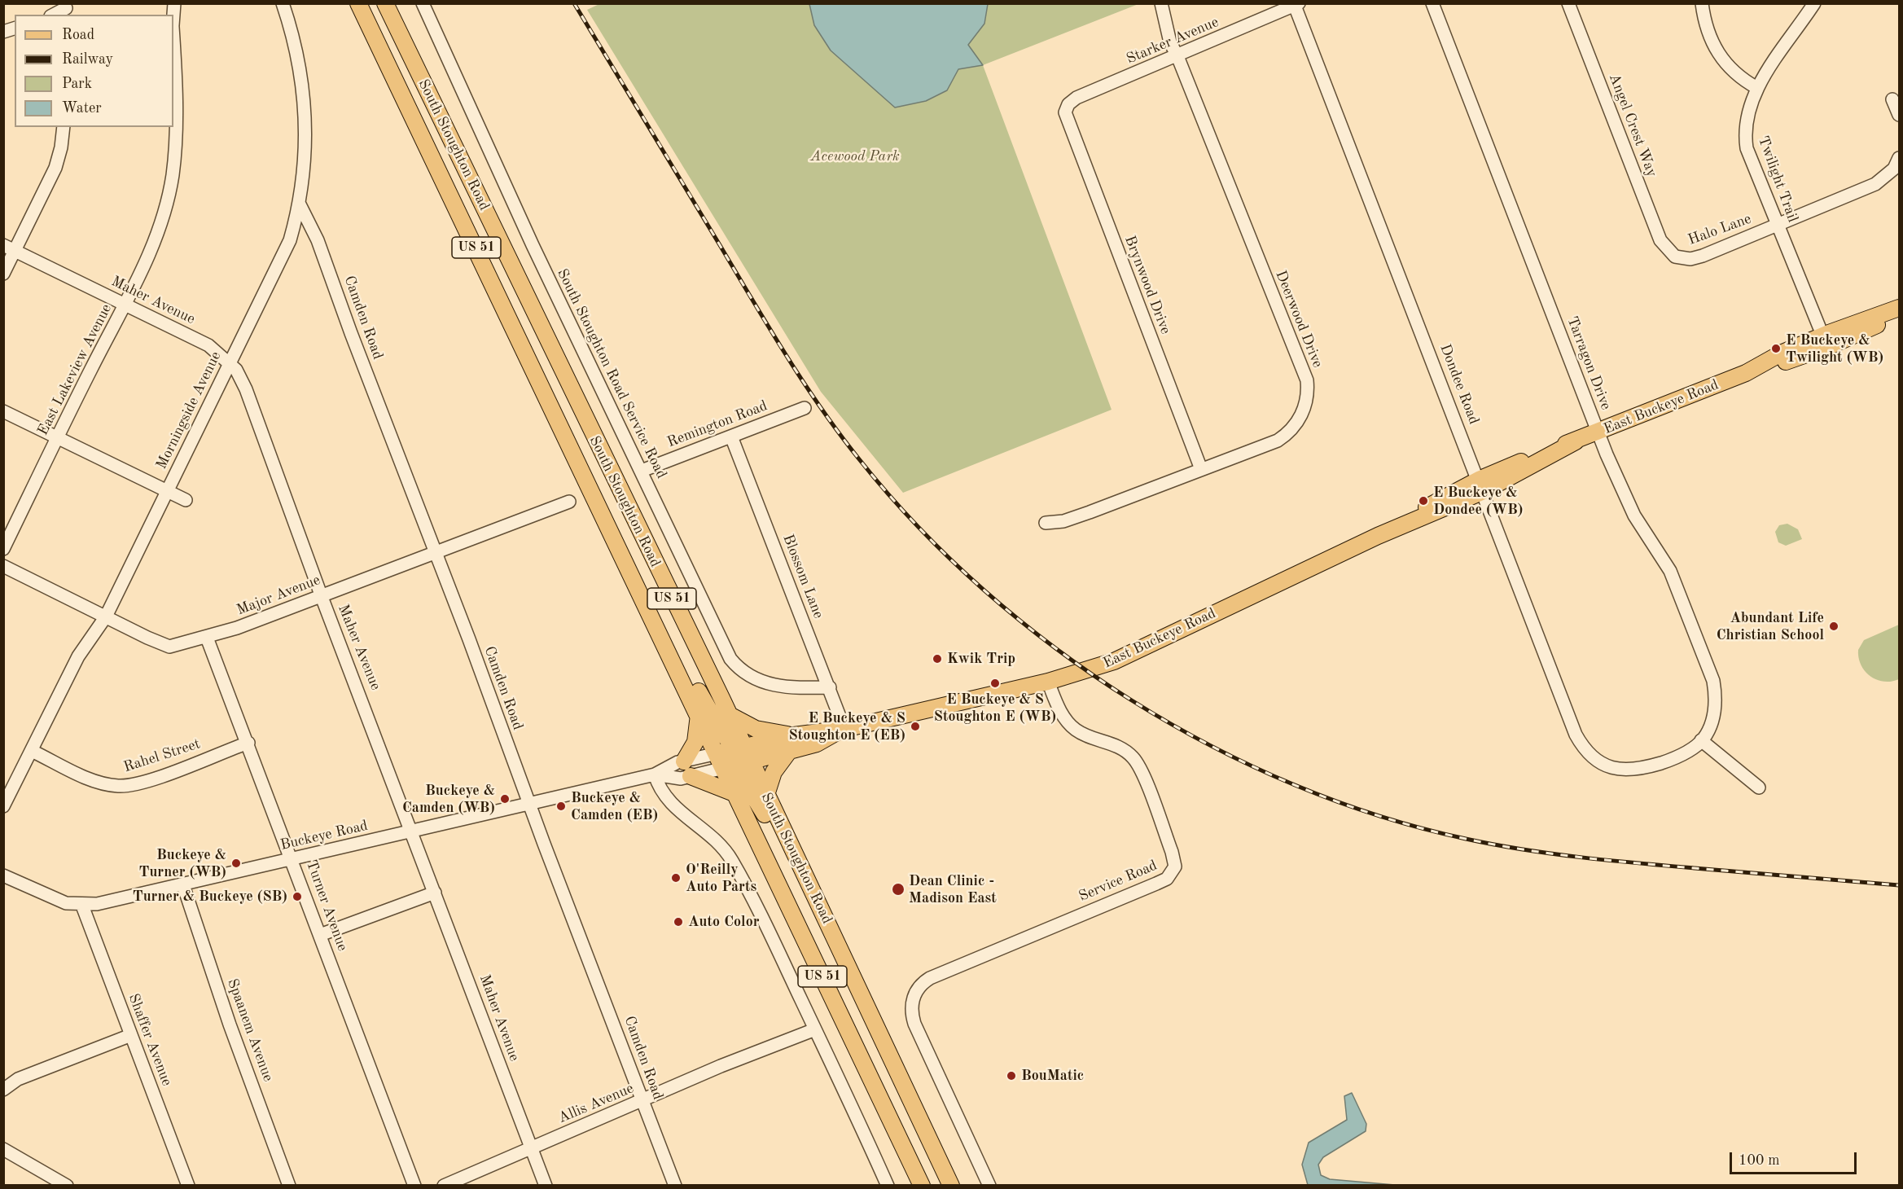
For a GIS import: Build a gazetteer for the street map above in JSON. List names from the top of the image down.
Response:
{
  "streets": {
    "main road": ["South Stoughton Road", "US 51", "East Buckeye Road"],
    "street": [
      "Starker Avenue",
      "Angel Crest Way",
      "Twilight Trail",
      "Halo Lane",
      "Brynwood Drive",
      "Maher Avenue",
      "Camden Road",
      "Deerwood Drive",
      "Tarragon Drive",
      "East Lakeview Avenue",
      "South Stoughton Road Service Road",
      "Dondee Road",
      "Morningside Avenue",
      "Remington Road",
      "Blossom Lane",
      "Major Avenue",
      "Rahel Street",
      "Buckeye Road",
      "Service Road",
      "Turner Avenue",
      "Spaanem Avenue",
      "Shaffer Avenue",
      "Allis Avenue"
    ]
  },
  "crossings": [
    ["Starker Avenue", "Brynwood Drive"],
    ["Starker Avenue", "Deerwood Drive"],
    ["Starker Avenue", "Dondee Road"],
    ["Angel Crest Way", "Halo Lane"],
    ["South Stoughton Road", "East Buckeye Road"],
    ["South Stoughton Road", "Buckeye Road"],
    ["Twilight Trail", "Halo Lane"],
    ["Twilight Trail", "East Buckeye Road"],
    ["Brynwood Drive", "Deerwood Drive"],
    ["Maher Avenue", "East Lakeview Avenue"],
    ["Maher Avenue", "Morningside Avenue"],
    ["Maher Avenue", "Major Avenue"],
    ["Maher Avenue", "Buckeye Road"],
    ["Maher Avenue", "Allis Avenue"],
    ["Camden Road", "Morningside Avenue"],
    ["Camden Road", "Major Avenue"],
    ["Camden Road", "Buckeye Road"],
    ["Camden Road", "Allis Avenue"],
    ["Tarragon Drive", "Dondee Road"],
    ["Tarragon Drive", "East Buckeye Road"],
    ["South Stoughton Road Service Road", "Remington Road"],
    ["South Stoughton Road Service Road", "Blossom Lane"],
    ["Dondee Road", "East Buckeye Road"],
    ["East Buckeye Road", "Blossom Lane"],
    ["East Buckeye Road", "Buckeye Road"],
    ["East Buckeye Road", "Service Road"],
    ["Morningside Avenue", "Major Avenue"],
    ["Morningside Avenue", "Rahel Street"],
    ["Remington Road", "Blossom Lane"],
    ["Major Avenue", "Turner Avenue"],
    ["Rahel Street", "Turner Avenue"],
    ["Buckeye Road", "Turner Avenue"],
    ["Buckeye Road", "Spaanem Avenue"],
    ["Buckeye Road", "Shaffer Avenue"]
  ],
  "parks": ["Acewood Park"],
  "places": [
    "E Buckeye & Twilight (WB)",
    "E Buckeye & Dondee (WB)",
    "Abundant Life Christian School",
    "Kwik Trip",
    "E Buckeye & S Stoughton E (WB)",
    "E Buckeye & S Stoughton E (EB)",
    "Buckeye & Camden (WB)",
    "Buckeye & Camden (EB)",
    "Buckeye & Turner (WB)",
    "O'Reilly Auto Parts",
    "Dean Clinic - Madison East",
    "Turner & Buckeye (SB)",
    "Auto Color",
    "BouMatic"
  ],
  "legend": [
    "Road",
    "Railway",
    "Park",
    "Water"
  ],
  "scale_bar": "100 m"
}
